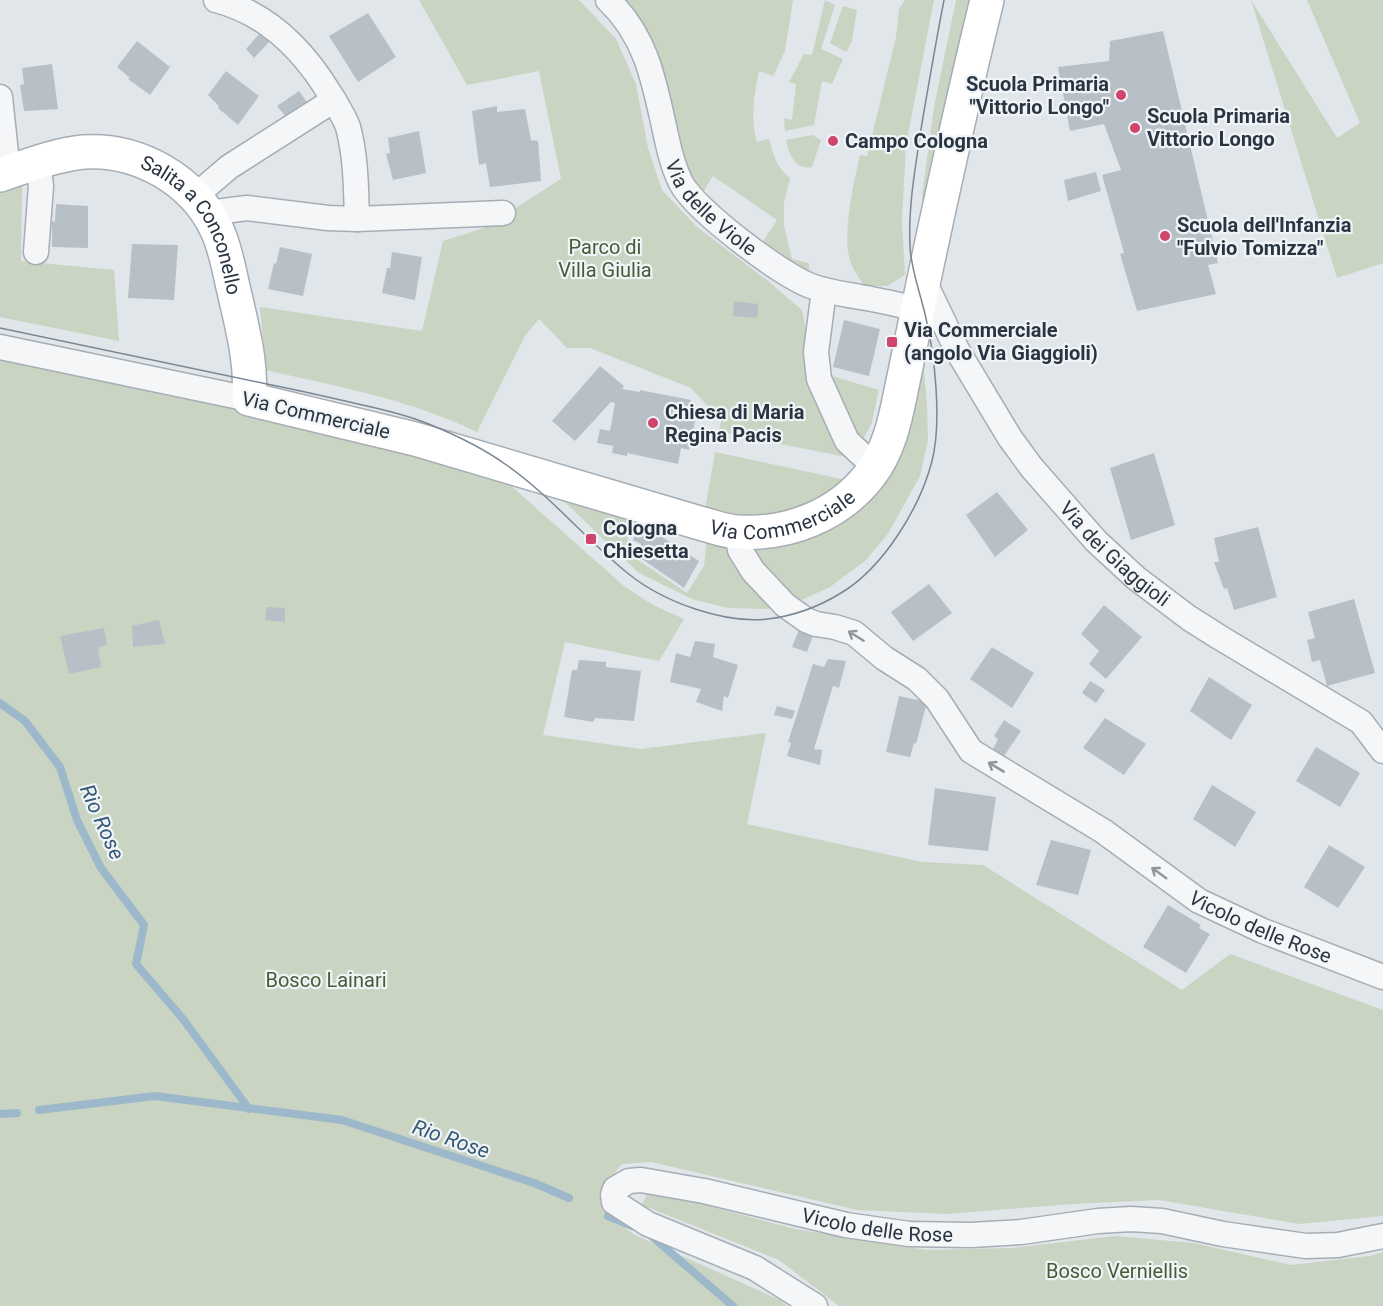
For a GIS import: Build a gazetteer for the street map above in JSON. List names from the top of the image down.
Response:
{
  "streets": {
    "main road": ["Salita a Conconello", "Via Commerciale"],
    "street": ["Via delle Viole", "Via dei Giaggioli", "Vicolo delle Rose"]
  },
  "crossings": [
    ["Via delle Viole", "Via Commerciale"],
    ["Via delle Viole", "Via dei Giaggioli"],
    ["Salita a Conconello", "Via Commerciale"],
    ["Via Commerciale", "Via dei Giaggioli"],
    ["Via Commerciale", "Vicolo delle Rose"]
  ],
  "one_way": ["Vicolo delle Rose"],
  "water": ["Rio Rose"],
  "parks": ["Parco di Villa Giulia", "Bosco Lainari", "Bosco Verniellis"],
  "places": {
    "other": [
      "Scuola Primaria \"Vittorio Longo\"",
      "Scuola Primaria Vittorio Longo",
      "Campo Cologna",
      "Scuola dell'Infanzia \"Fulvio Tomizza\"",
      "Chiesa di Maria Regina Pacis"
    ],
    "transit": ["Via Commerciale (angolo Via Giaggioli)", "Cologna Chiesetta"]
  }
}
